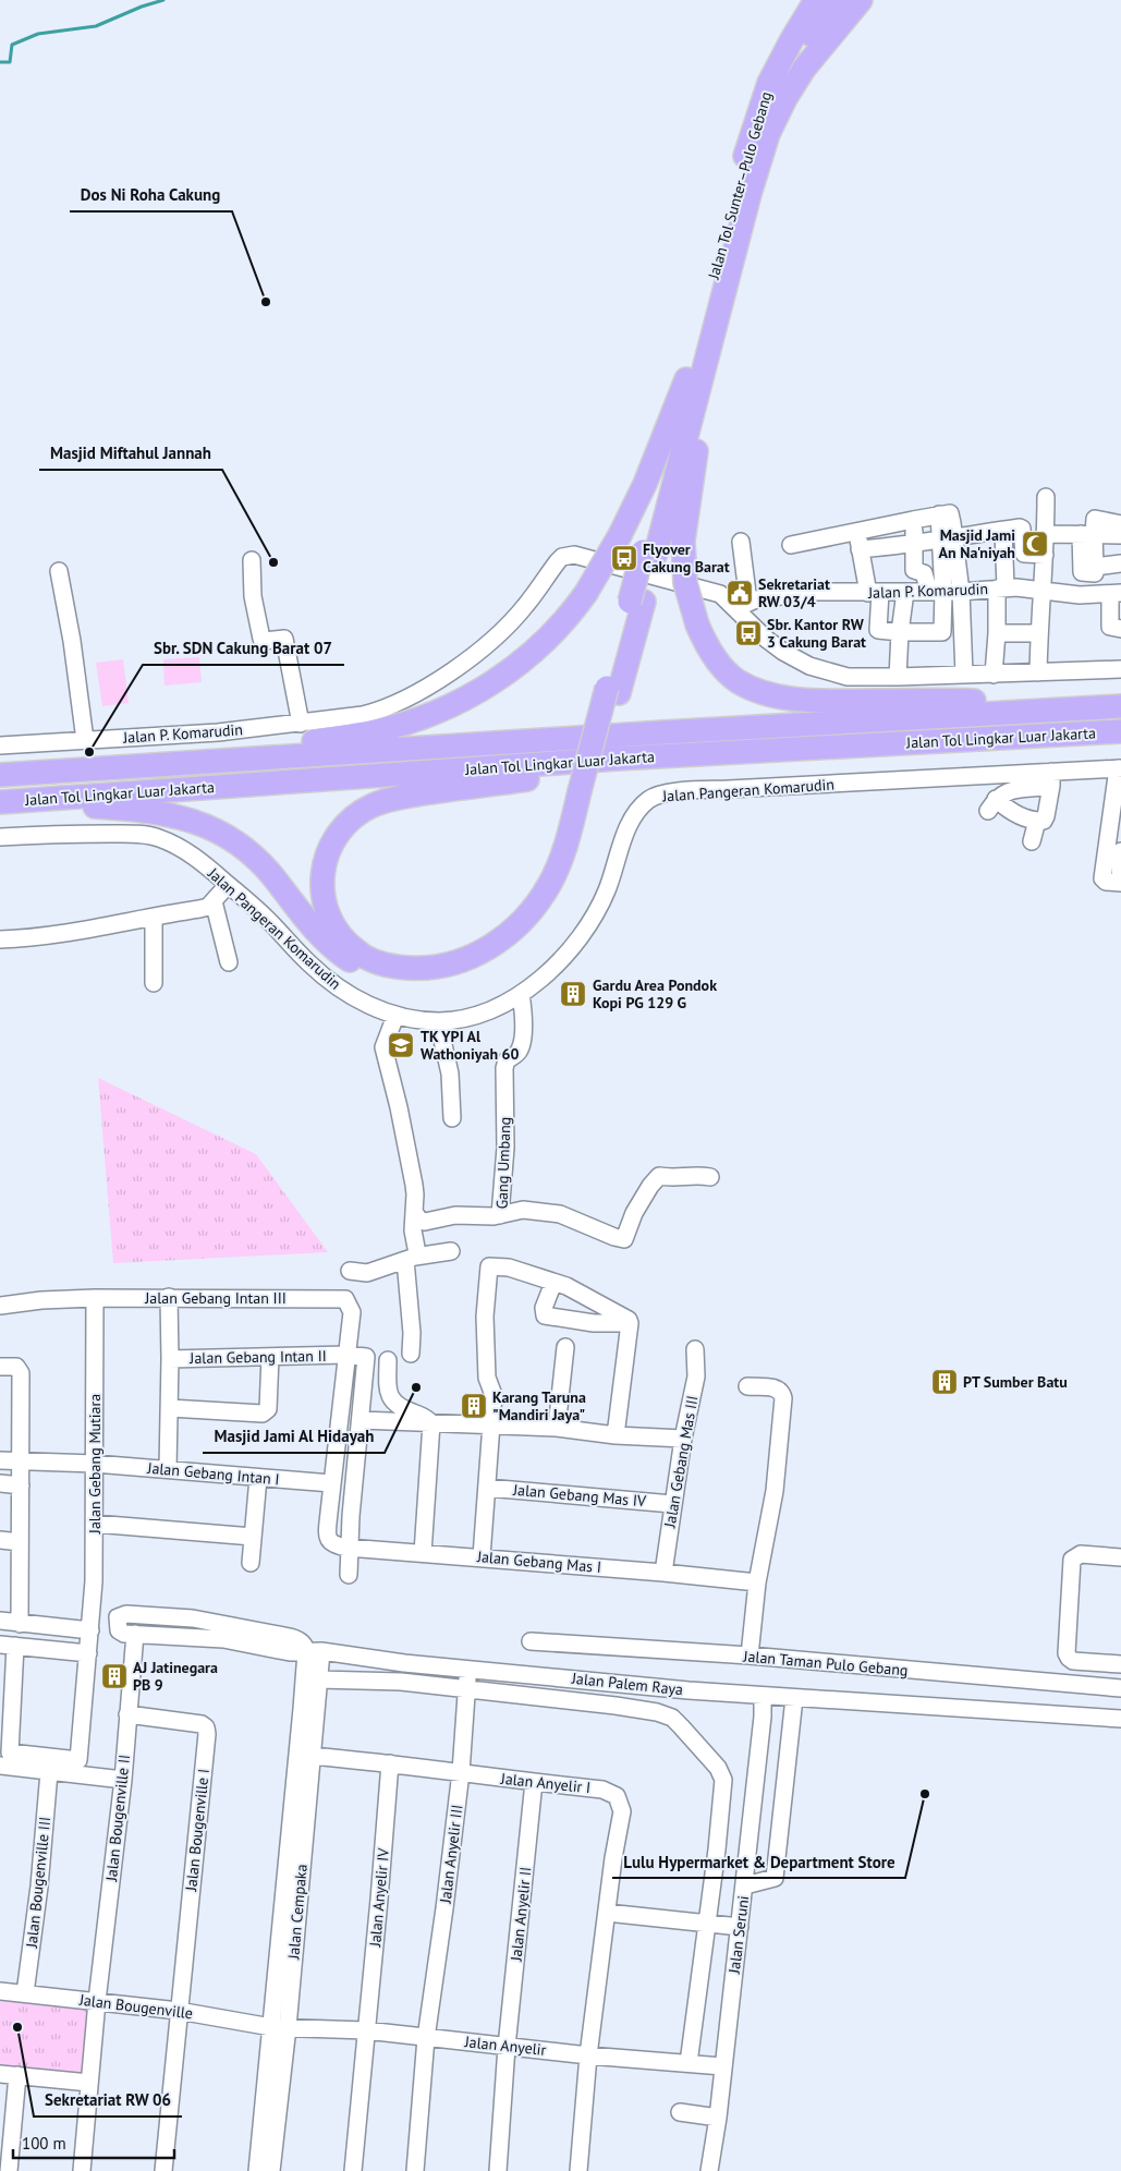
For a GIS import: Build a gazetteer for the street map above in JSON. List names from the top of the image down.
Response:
{
  "streets": {
    "highway": ["Jalan Tol Sunter–Pulo Gebang", "Jalan Tol Lingkar Luar Jakarta"],
    "street": [
      "Jalan P. Komarudin",
      "Jalan Pangeran Komarudin",
      "Gang Umbang",
      "Jalan Gebang Intan III",
      "Jalan Gebang Intan II",
      "Jalan Gebang Mas III",
      "Jalan Gebang Mutiara",
      "Jalan Gebang Intan I",
      "Jalan Gebang Mas IV",
      "Jalan Gebang Mas I",
      "Jalan Taman Pulo Gebang",
      "Jalan Palem Raya",
      "Jalan Anyelir I",
      "Jalan Bougenville II",
      "Jalan Bougenville I",
      "Jalan Anyelir III",
      "Jalan Bougenville III",
      "Jalan Anyelir IV",
      "Jalan Cempaka",
      "Jalan Anyelir II",
      "Jalan Seruni",
      "Jalan Bougenville",
      "Jalan Anyelir"
    ]
  },
  "crossings": [
    ["Jalan Pangeran Komarudin", "Gang Umbang"],
    ["Jalan Gebang Intan III", "Jalan Gebang Intan II"],
    ["Jalan Gebang Intan III", "Jalan Gebang Mutiara"],
    ["Jalan Gebang Mas III", "Jalan Gebang Mas IV"],
    ["Jalan Gebang Mas III", "Jalan Gebang Mas I"],
    ["Jalan Gebang Mutiara", "Jalan Gebang Intan I"],
    ["Jalan Palem Raya", "Jalan Bougenville II"],
    ["Jalan Palem Raya", "Jalan Anyelir III"],
    ["Jalan Palem Raya", "Jalan Cempaka"],
    ["Jalan Palem Raya", "Jalan Seruni"],
    ["Jalan Anyelir I", "Jalan Anyelir III"],
    ["Jalan Anyelir I", "Jalan Anyelir IV"],
    ["Jalan Anyelir I", "Jalan Cempaka"],
    ["Jalan Anyelir I", "Jalan Anyelir II"],
    ["Jalan Anyelir I", "Jalan Anyelir"],
    ["Jalan Bougenville II", "Jalan Bougenville I"],
    ["Jalan Bougenville II", "Jalan Bougenville"],
    ["Jalan Bougenville I", "Jalan Bougenville"],
    ["Jalan Anyelir III", "Jalan Anyelir"],
    ["Jalan Bougenville III", "Jalan Bougenville"],
    ["Jalan Anyelir IV", "Jalan Anyelir"],
    ["Jalan Cempaka", "Jalan Bougenville"],
    ["Jalan Cempaka", "Jalan Anyelir"],
    ["Jalan Anyelir II", "Jalan Anyelir"],
    ["Jalan Seruni", "Jalan Anyelir"],
    ["Jalan Bougenville", "Jalan Anyelir"]
  ],
  "places": {
    "other": [
      "Dos Ni Roha Cakung",
      "Masjid Miftahul Jannah",
      "Sbr. SDN Cakung Barat 07",
      "Masjid Jami Al Hidayah",
      "Lulu Hypermarket & Department Store",
      "Sekretariat RW 06"
    ],
    "mosque": ["Masjid Jami An Na'niyah"],
    "bus stop": ["Flyover Cakung Barat", "Sbr. Kantor RW 3 Cakung Barat"],
    "public building": ["Sekretariat RW 03/4"],
    "building": [
      "Gardu Area Pondok Kopi PG 129 G",
      "PT Sumber Batu",
      "Karang Taruna \"Mandiri Jaya\"",
      "AJ Jatinegara PB 9"
    ],
    "school or university": ["TK YPI Al Wathoniyah 60"]
  },
  "scale_bar": "100 m"
}
